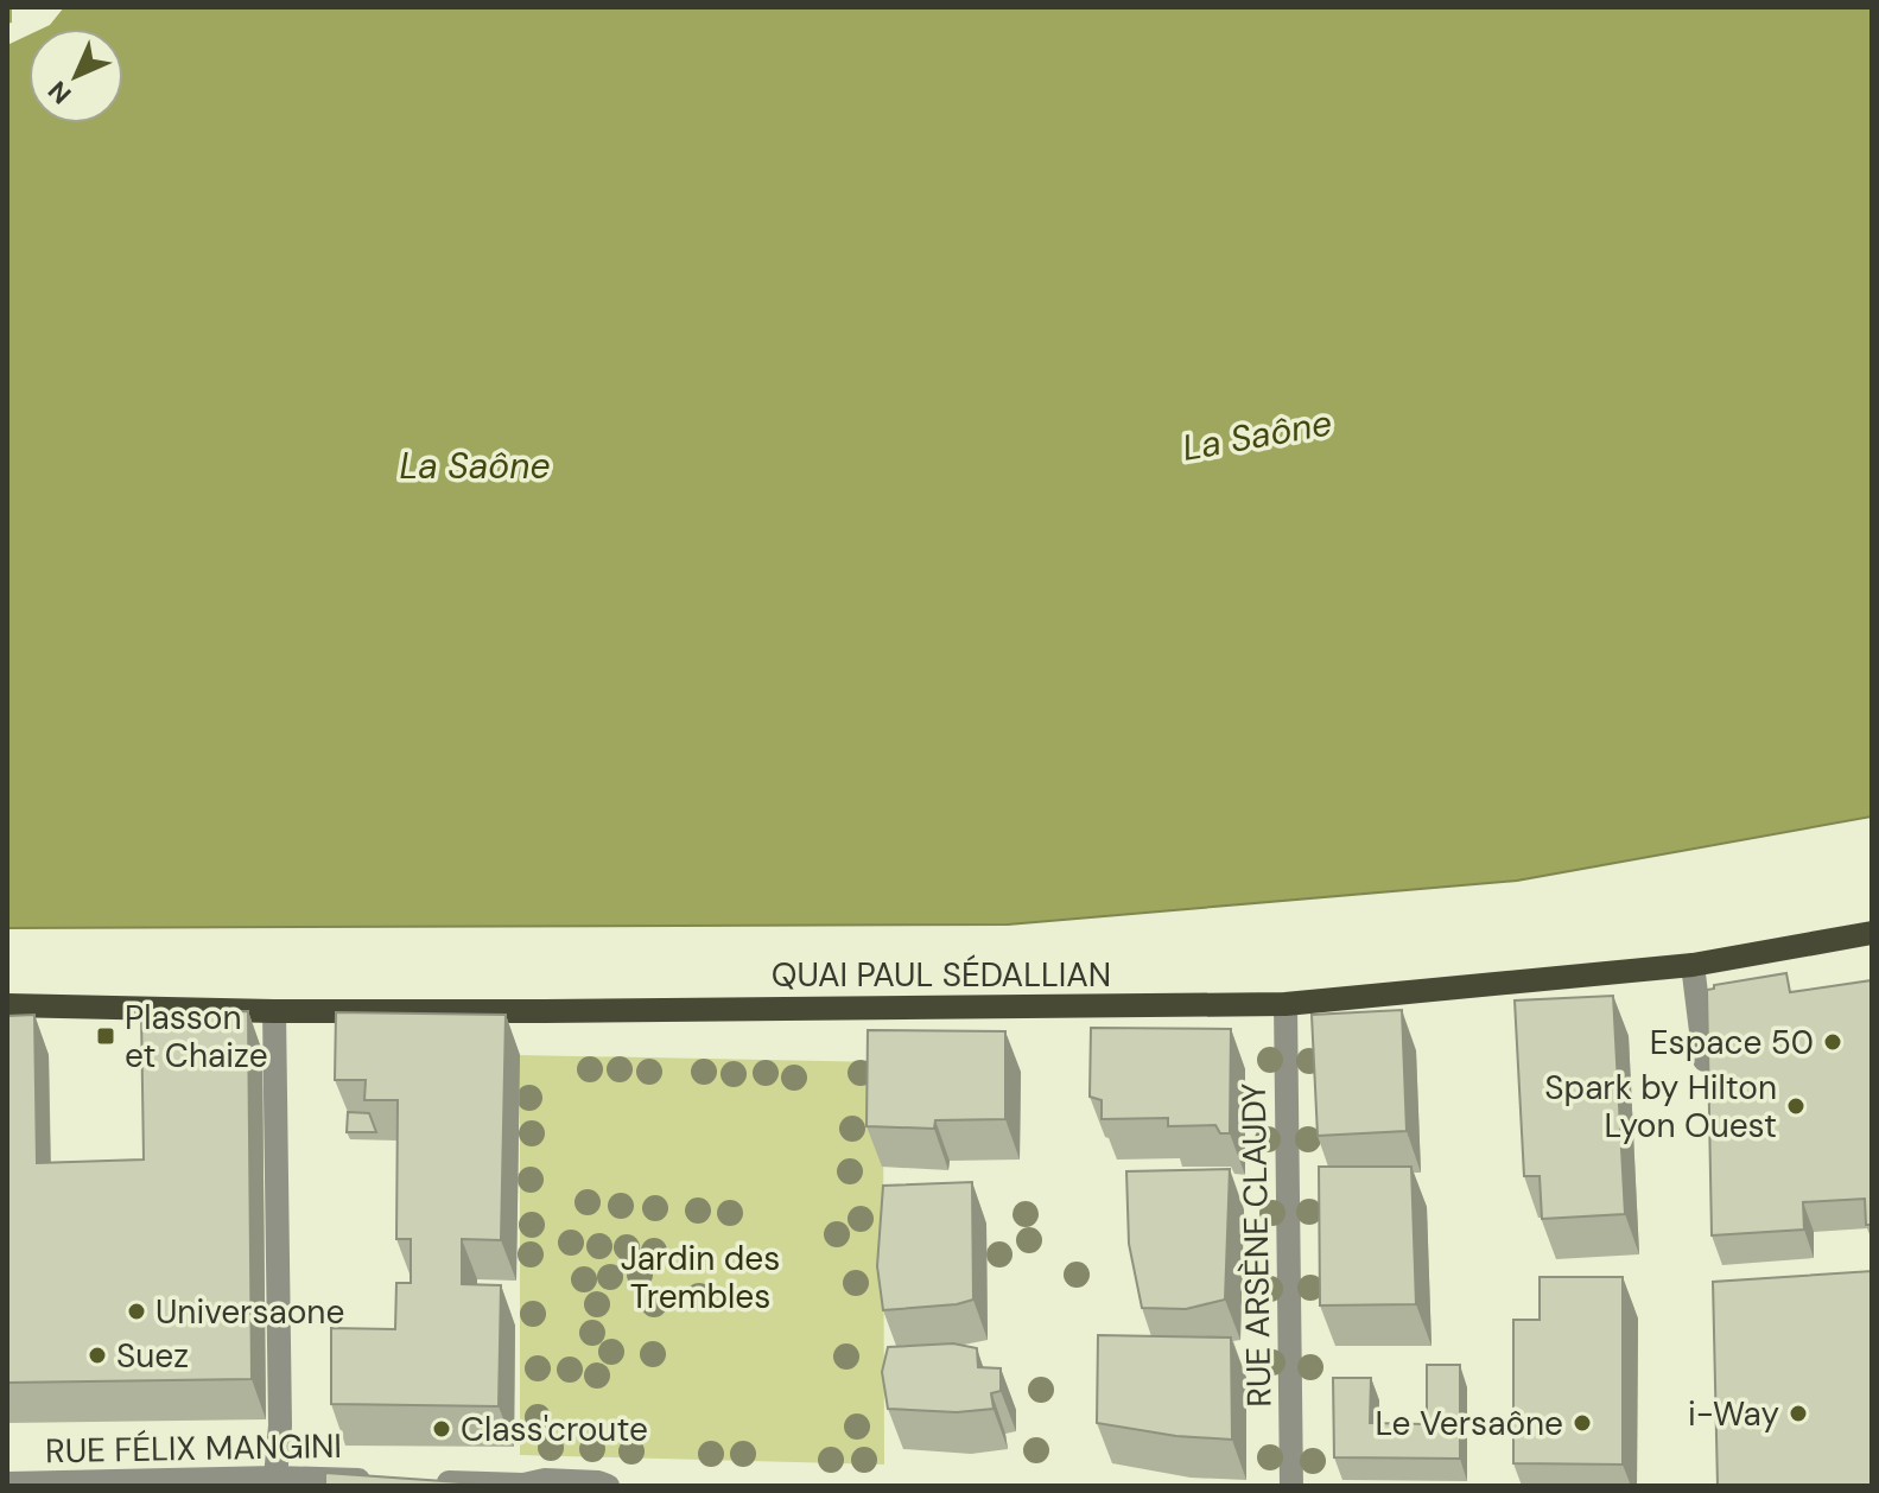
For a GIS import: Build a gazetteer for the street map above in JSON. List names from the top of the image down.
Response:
{
  "streets": {
    "main road": ["QUAI PAUL SÉDALLIAN"],
    "street": ["RUE ARSÈNE CLAUDY", "RUE FÉLIX MANGINI"]
  },
  "crossings": [
    ["QUAI PAUL SÉDALLIAN", "RUE ARSÈNE CLAUDY"]
  ],
  "water": ["La Saône"],
  "parks": ["Jardin des Trembles"],
  "places": {
    "transit": ["Plasson et Chaize"],
    "other": [
      "Espace 50",
      "Spark by Hilton Lyon Ouest",
      "Universaone",
      "Suez",
      "i-Way",
      "Le Versaône",
      "Class'croute"
    ]
  },
  "north": "bottom left"
}
